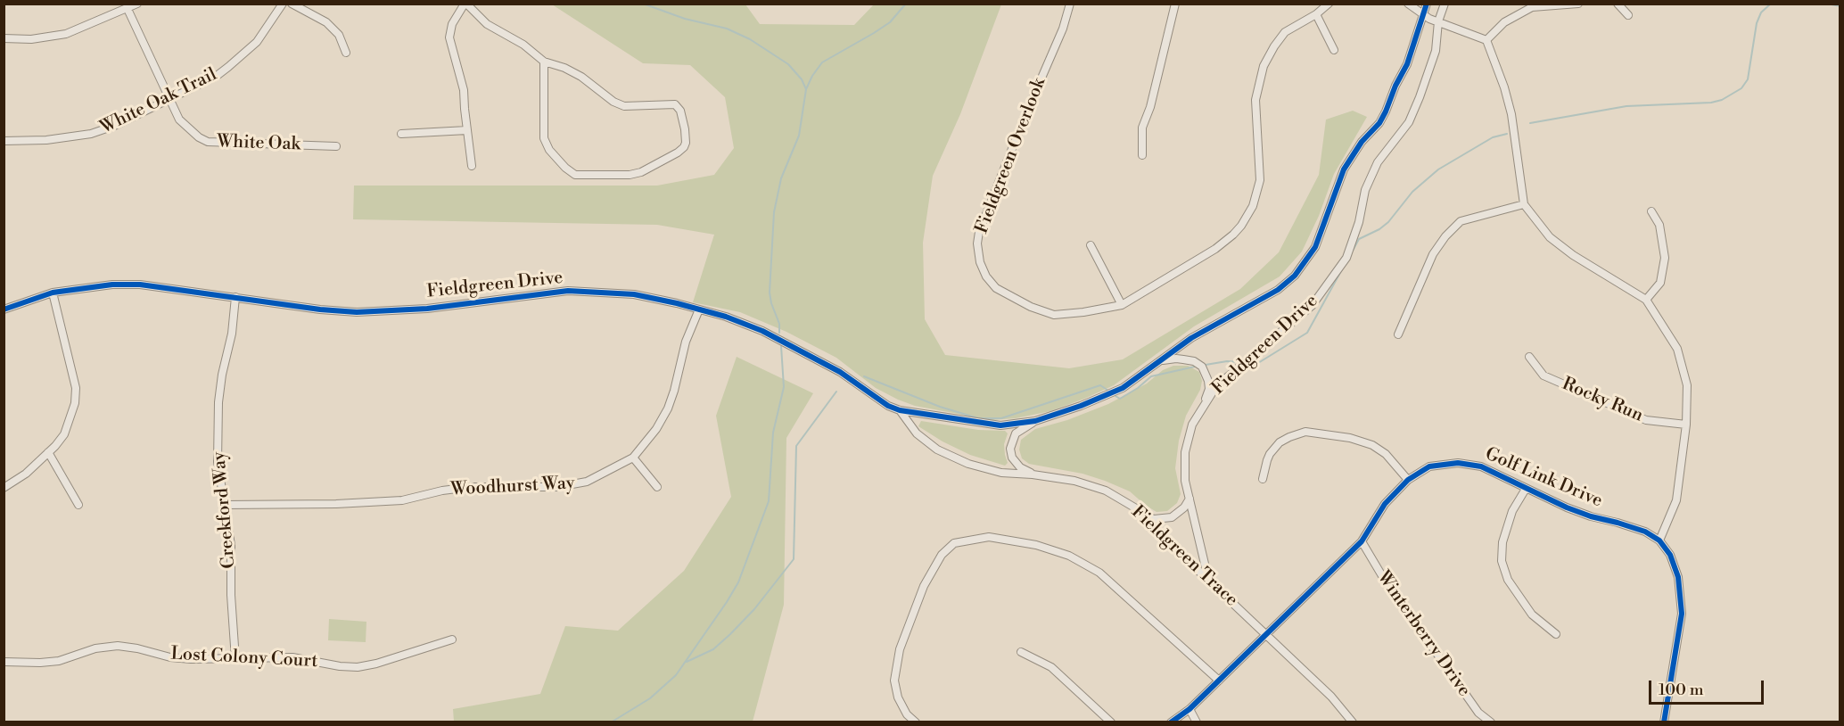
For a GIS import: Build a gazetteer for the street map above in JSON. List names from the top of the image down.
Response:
{
  "streets": {
    "street": [
      "White Oak Trail",
      "White Oak",
      "Fieldgreen Overlook",
      "Fieldgreen Drive",
      "Rocky Run",
      "Golf Link Drive",
      "Woodhurst Way",
      "Creekford Way",
      "Fieldgreen Trace",
      "Winterberry Drive",
      "Lost Colony Court"
    ]
  },
  "crossings": [
    ["White Oak Trail", "White Oak"],
    ["Fieldgreen Drive", "Woodhurst Way"],
    ["Fieldgreen Drive", "Creekford Way"],
    ["Fieldgreen Drive", "Fieldgreen Trace"],
    ["Golf Link Drive", "Fieldgreen Trace"],
    ["Golf Link Drive", "Winterberry Drive"],
    ["Woodhurst Way", "Creekford Way"],
    ["Creekford Way", "Lost Colony Court"]
  ],
  "scale_bar": "100 m"
}
